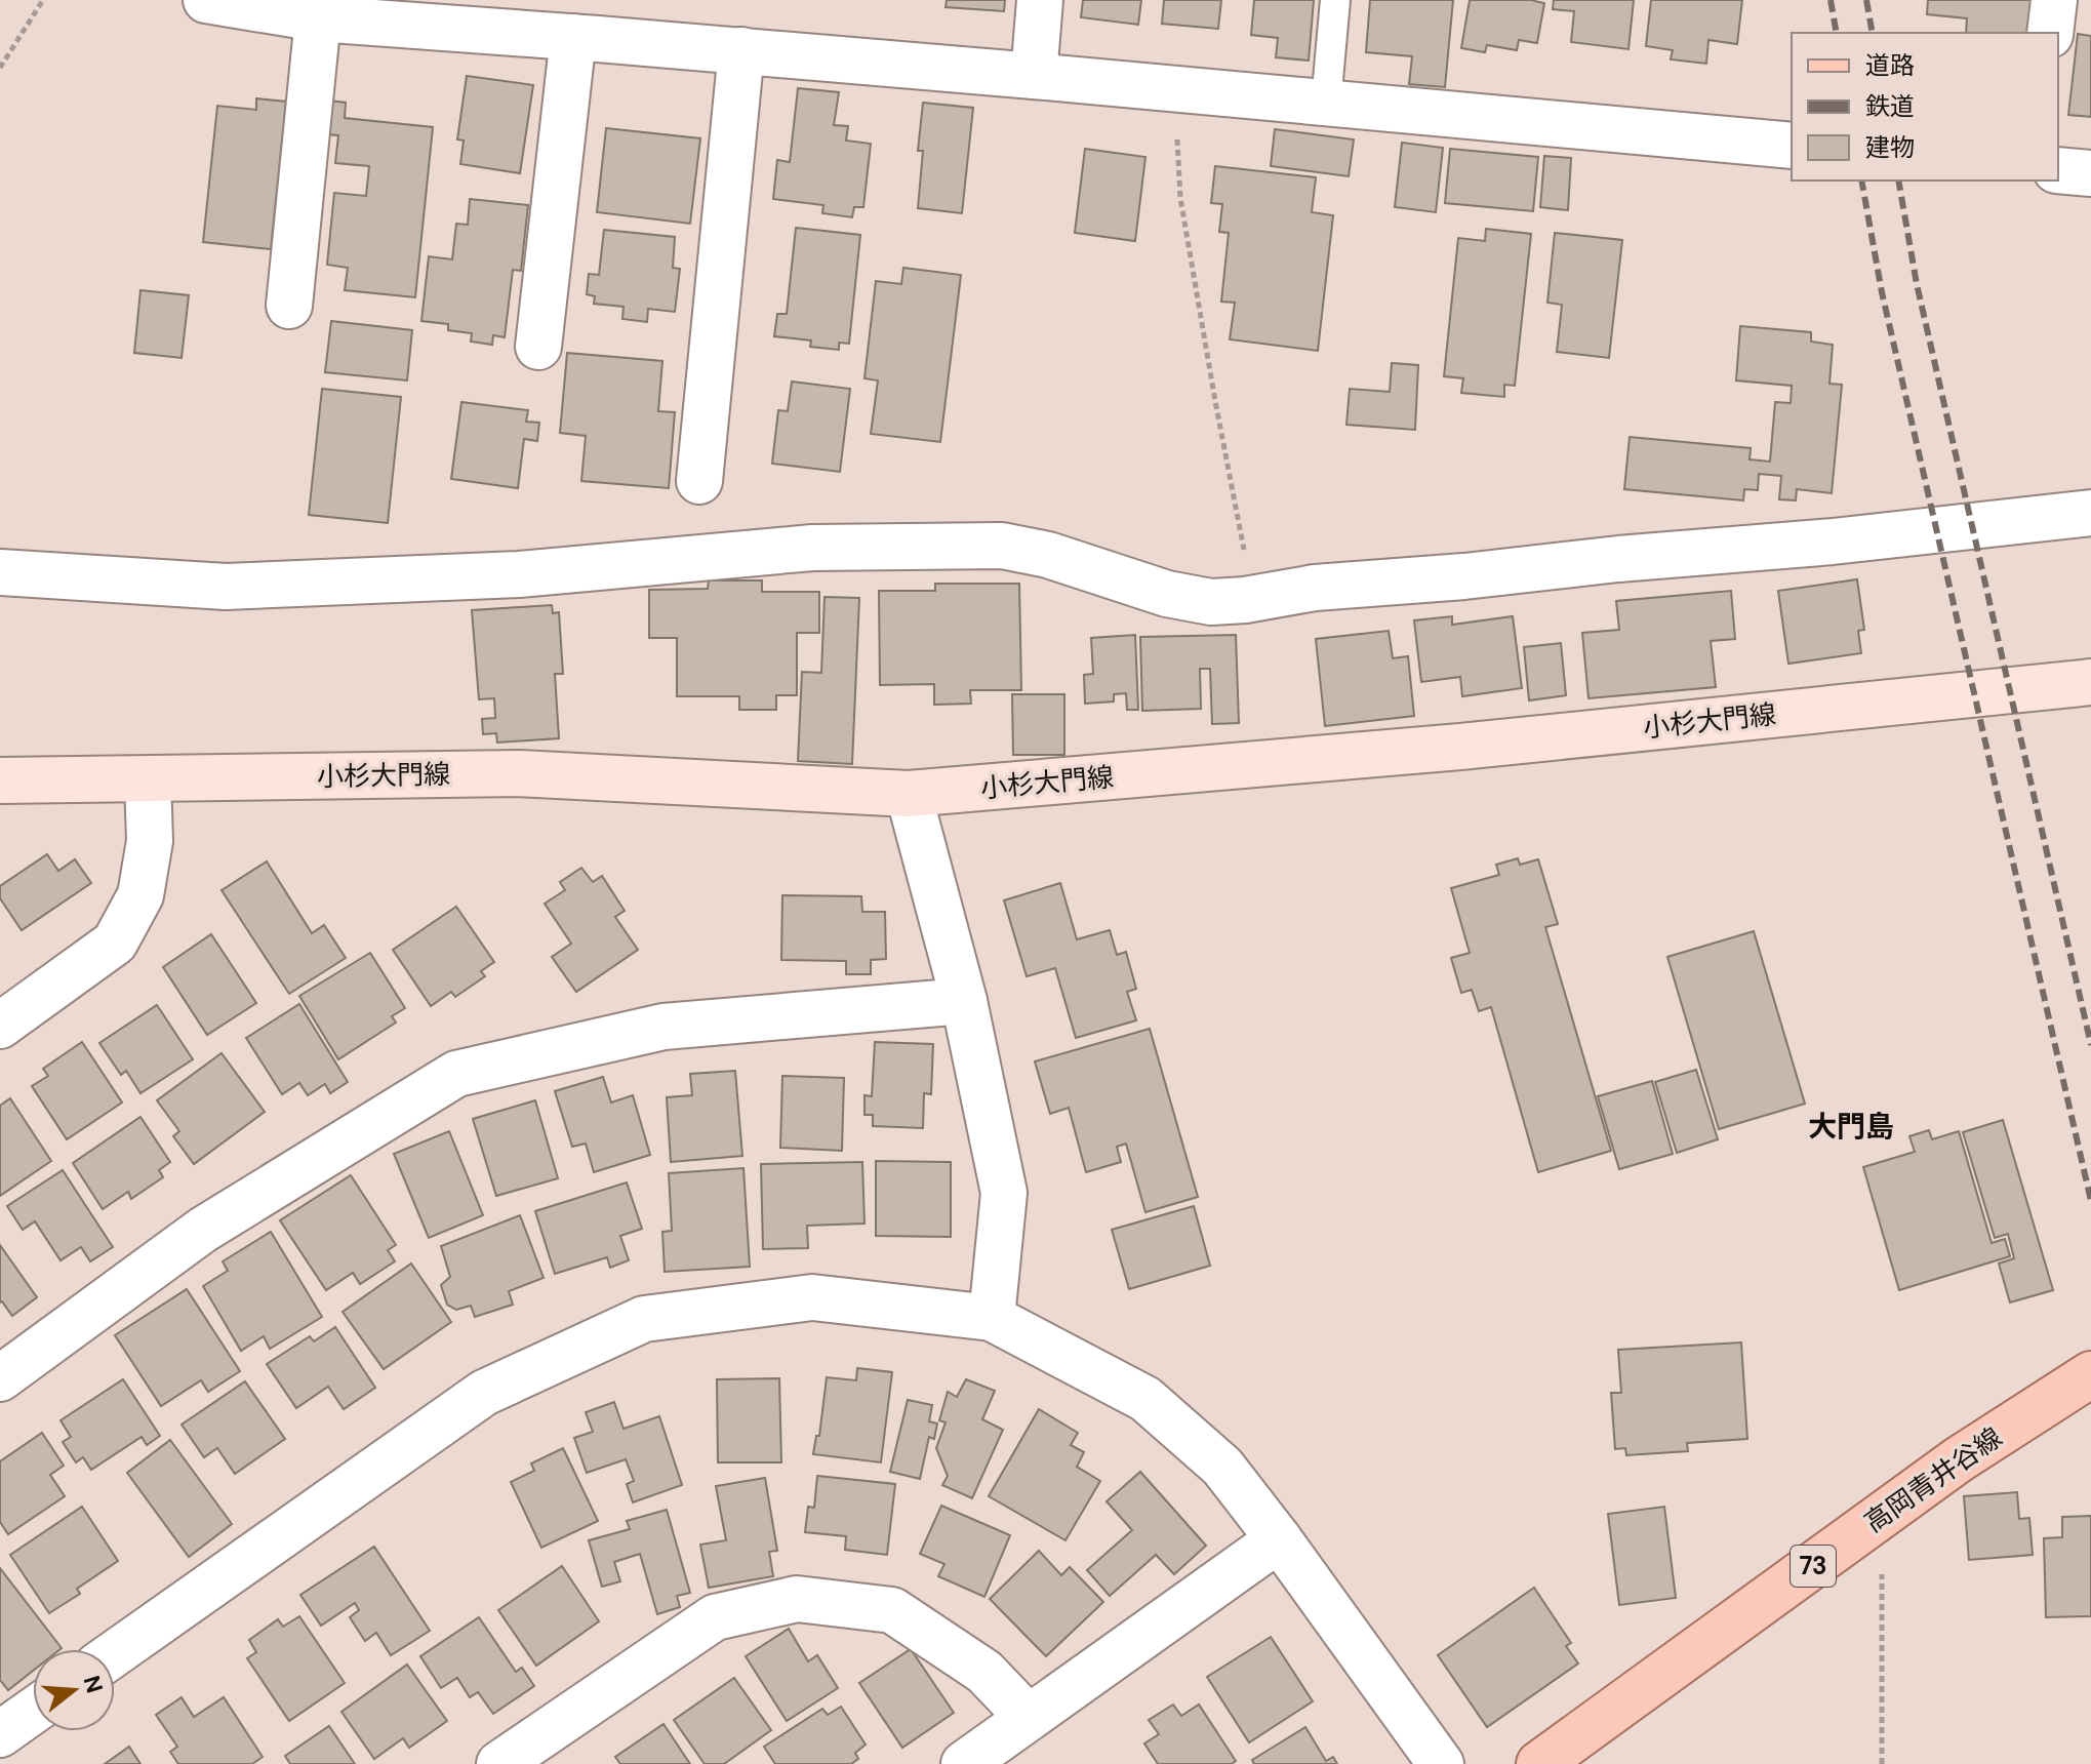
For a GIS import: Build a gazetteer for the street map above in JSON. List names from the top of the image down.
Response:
{
  "streets": {
    "main road": ["小杉大門線", "高岡青井谷線", "73"]
  },
  "districts": ["大門島"],
  "legend": ["道路", "鉄道", "建物"],
  "north": "right"
}
